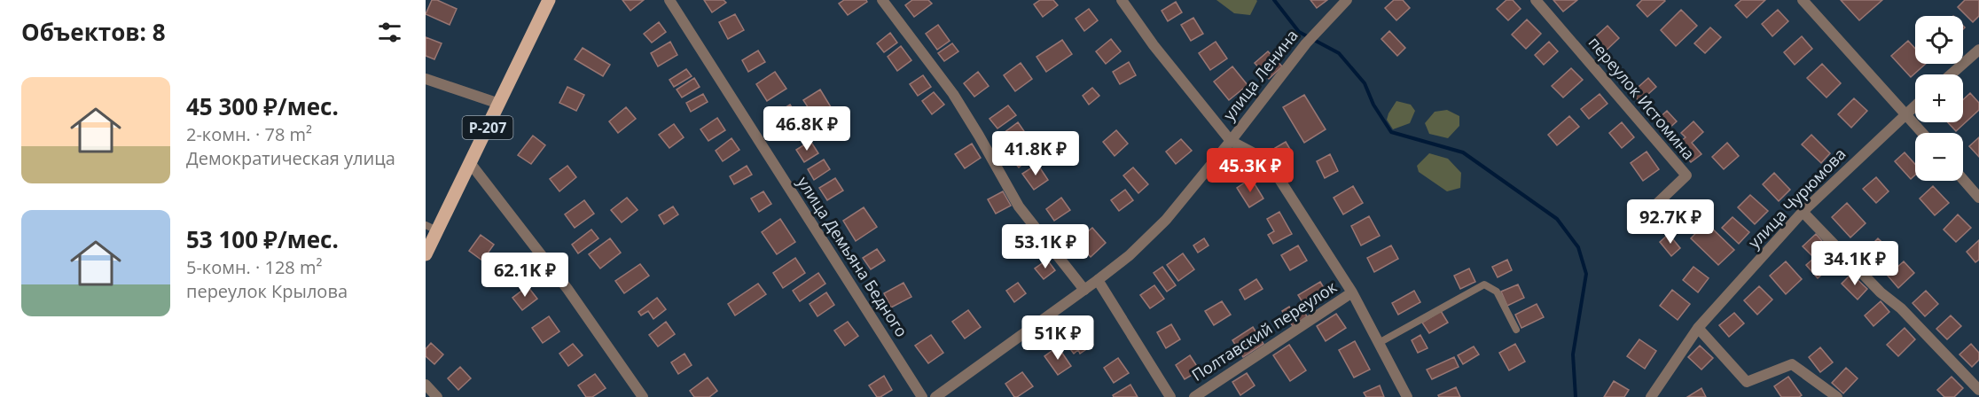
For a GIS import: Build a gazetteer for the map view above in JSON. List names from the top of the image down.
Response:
{
  "streets": {
    "main road": ["Р-207"],
    "street": [
      "улица Ленина",
      "переулок Истомина",
      "улица Чурюмова",
      "улица Демьяна Бедного",
      "Полтавский переулок"
    ]
  },
  "page": {
    "heading": "Объектов: 8",
    "map_buttons": ["+", "−"],
    "list": [
      {
        "name": "45 300 ₽/мес.",
        "note": "2-комн. · 78 m² · Демократическая улица"
      },
      {
        "name": "53 100 ₽/мес.",
        "note": "5-комн. · 128 m² · переулок Крылова"
      }
    ],
    "price": [
      "46.8K ₽",
      "41.8K ₽",
      "45.3K ₽",
      "92.7K ₽",
      "53.1K ₽",
      "34.1K ₽",
      "62.1K ₽",
      "51K ₽"
    ]
  }
}
